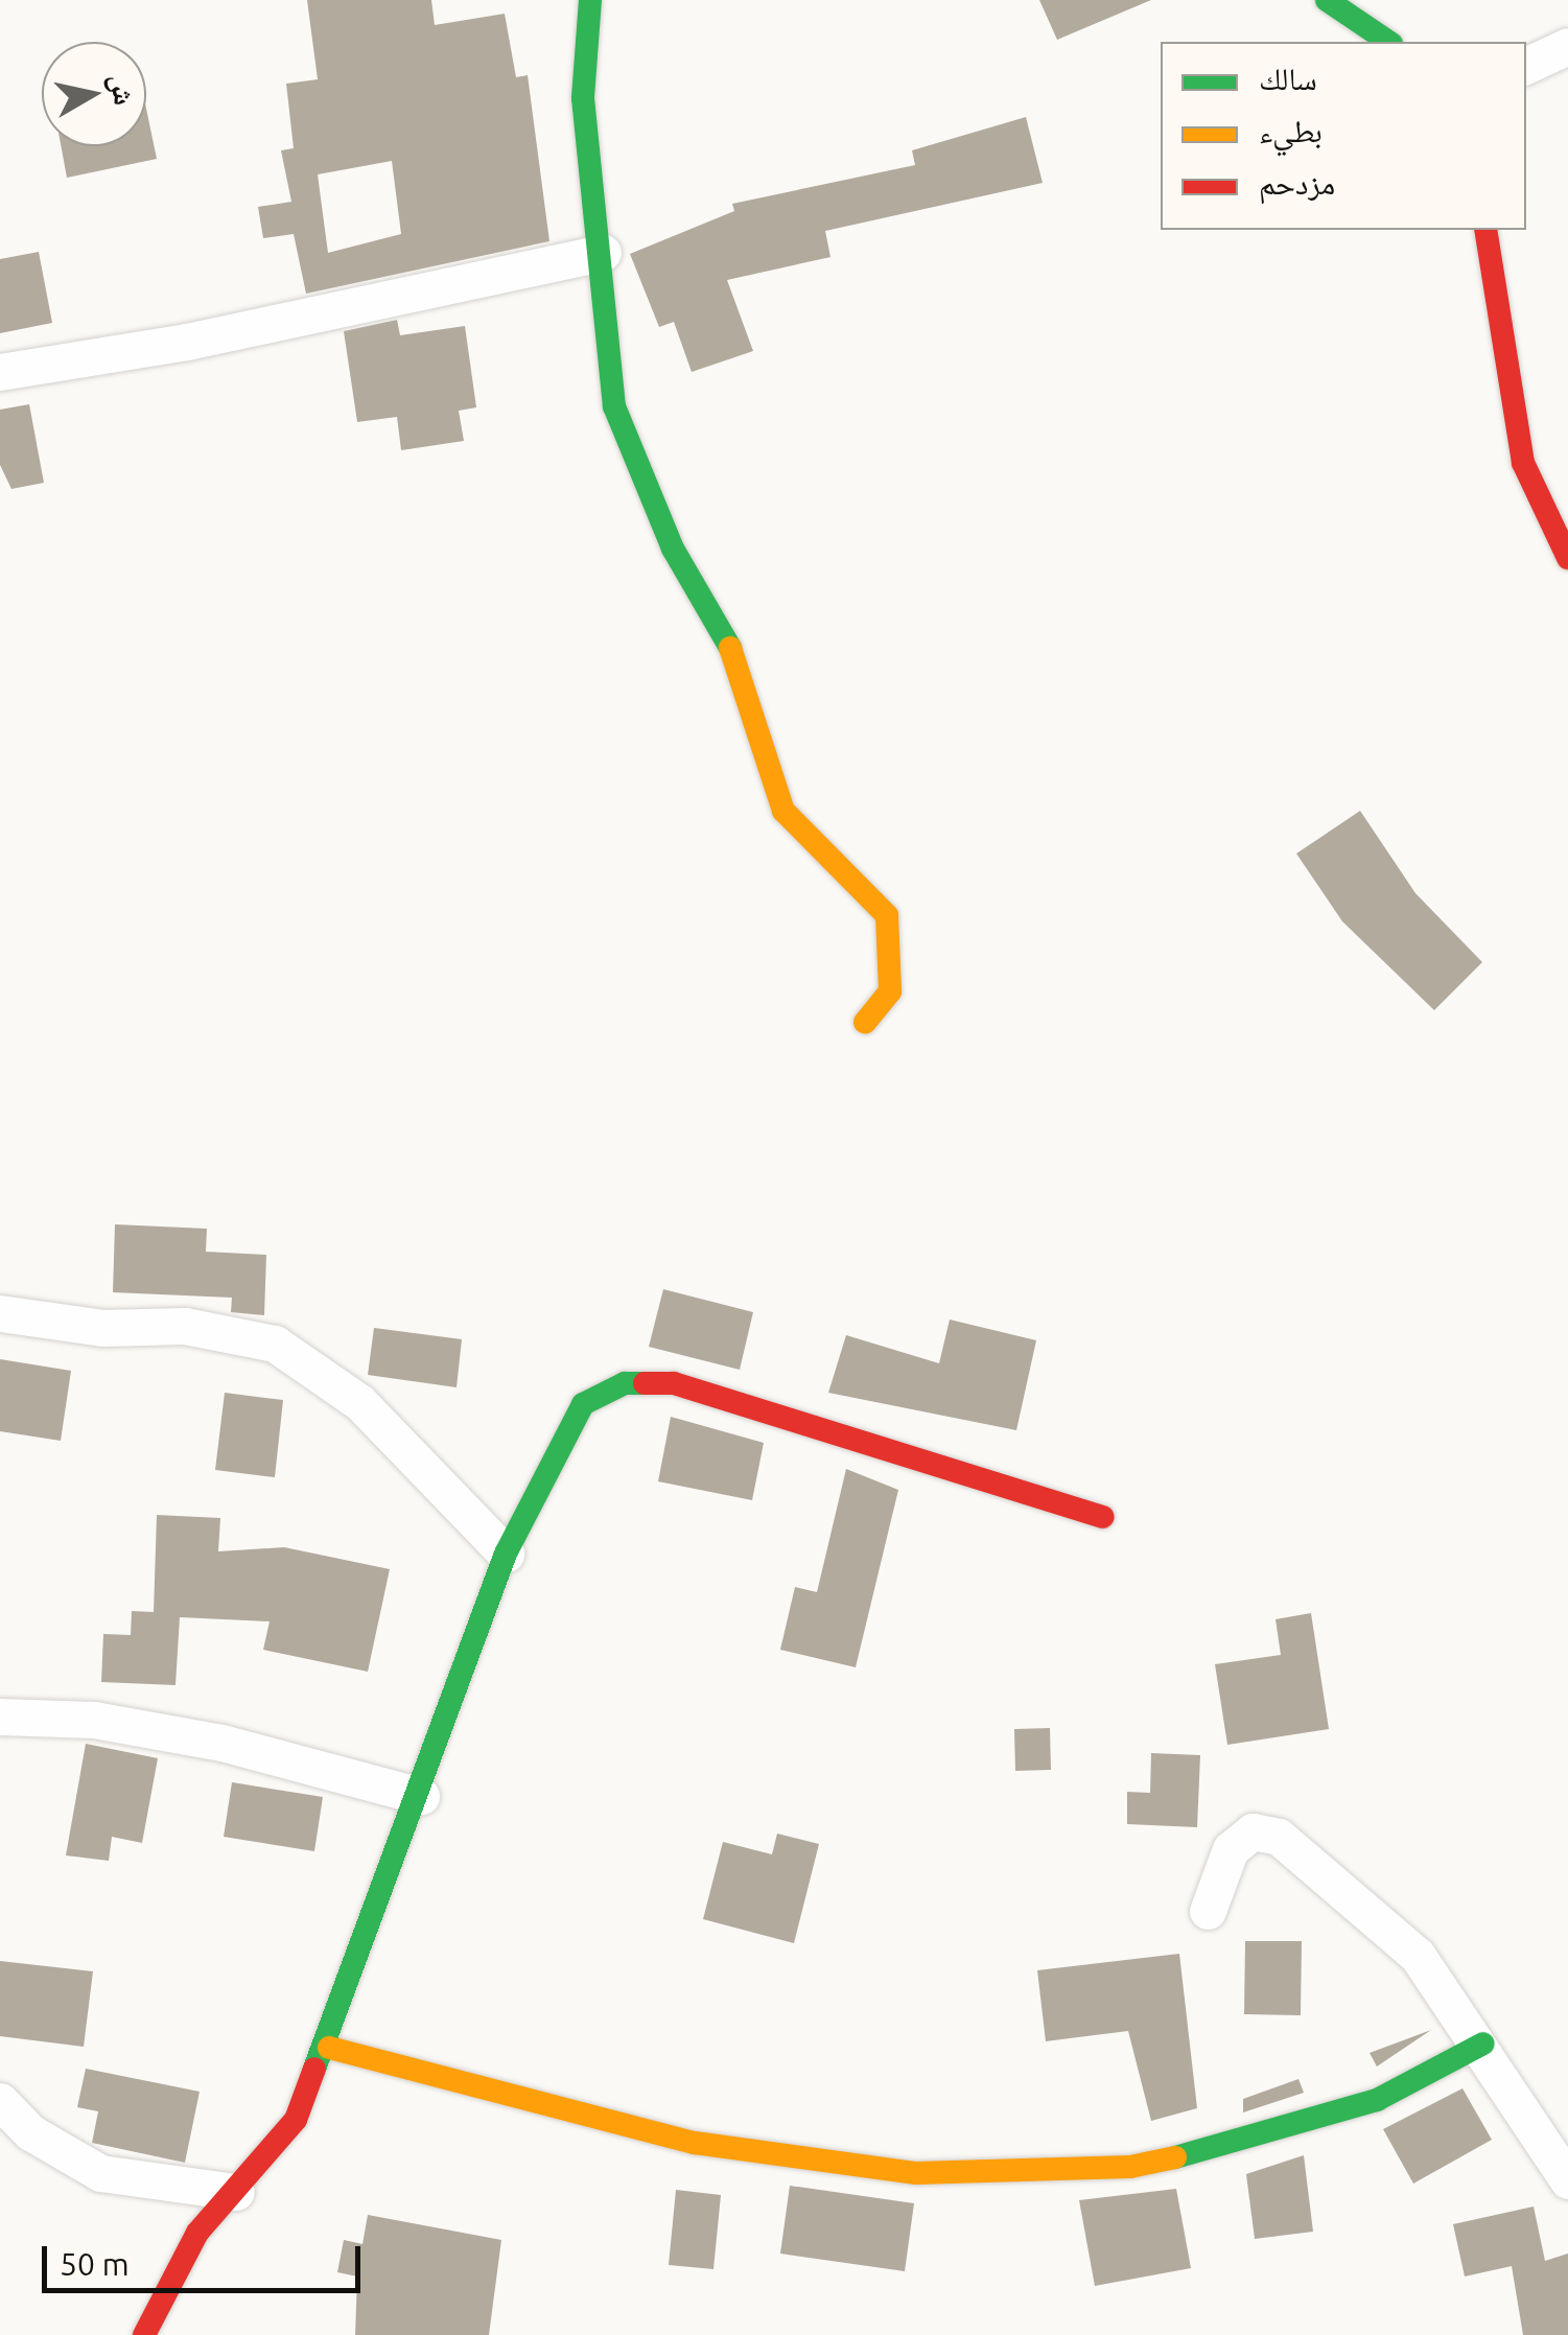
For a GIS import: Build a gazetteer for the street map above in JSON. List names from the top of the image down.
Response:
{
  "legend": ["سالك", "بطيء", "مزدحم"],
  "scale_bar": "50 m",
  "north": "right"
}
